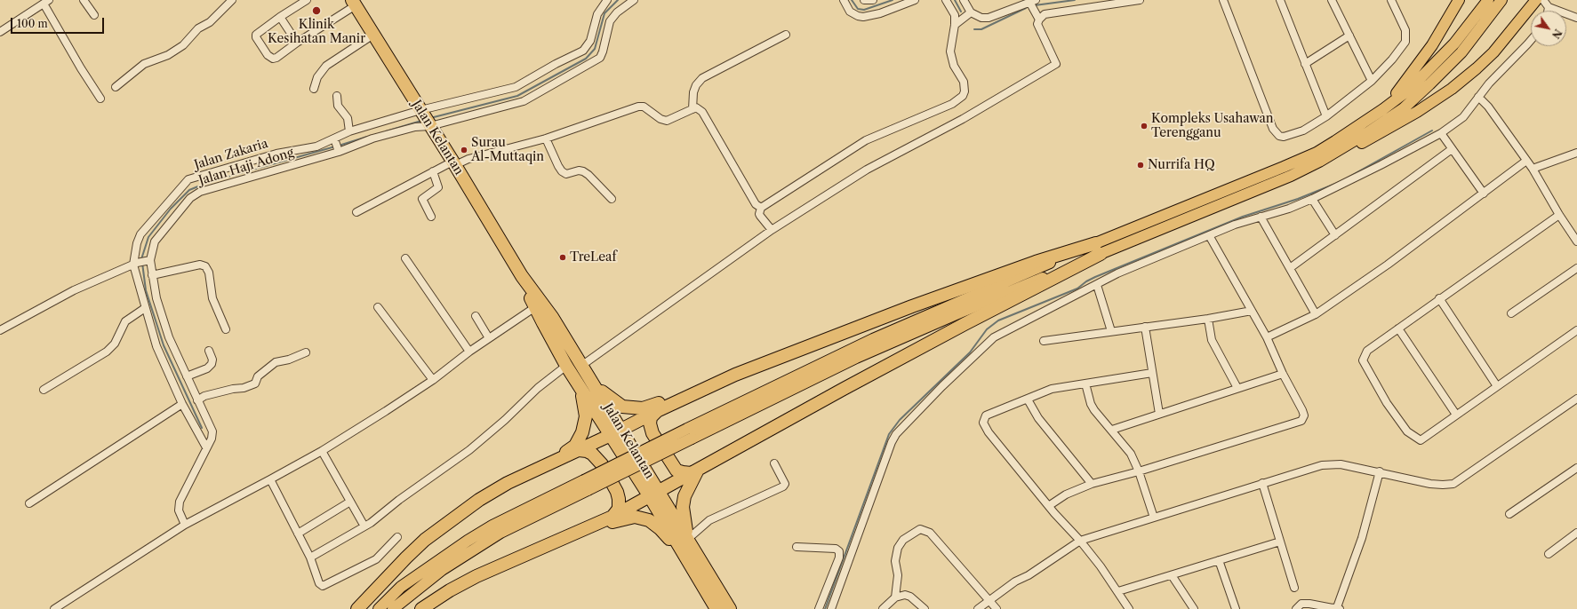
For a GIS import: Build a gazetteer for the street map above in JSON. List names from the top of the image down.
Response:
{
  "streets": {
    "highway": ["Jalan Kelantan"],
    "street": ["Jalan Zakaria", "Jalan Haji Adong"]
  },
  "crossings": [
    ["Jalan Kelantan", "Jalan Zakaria"],
    ["Jalan Kelantan", "Jalan Haji Adong"],
    ["Jalan Zakaria", "Jalan Haji Adong"]
  ],
  "places": [
    "Klinik Kesihatan Manir",
    "Kompleks Usahawan Terengganu",
    "Surau Al-Muttaqin",
    "Nurrifa HQ",
    "TreLeaf"
  ],
  "scale_bar": "100 m",
  "north": "bottom right"
}
